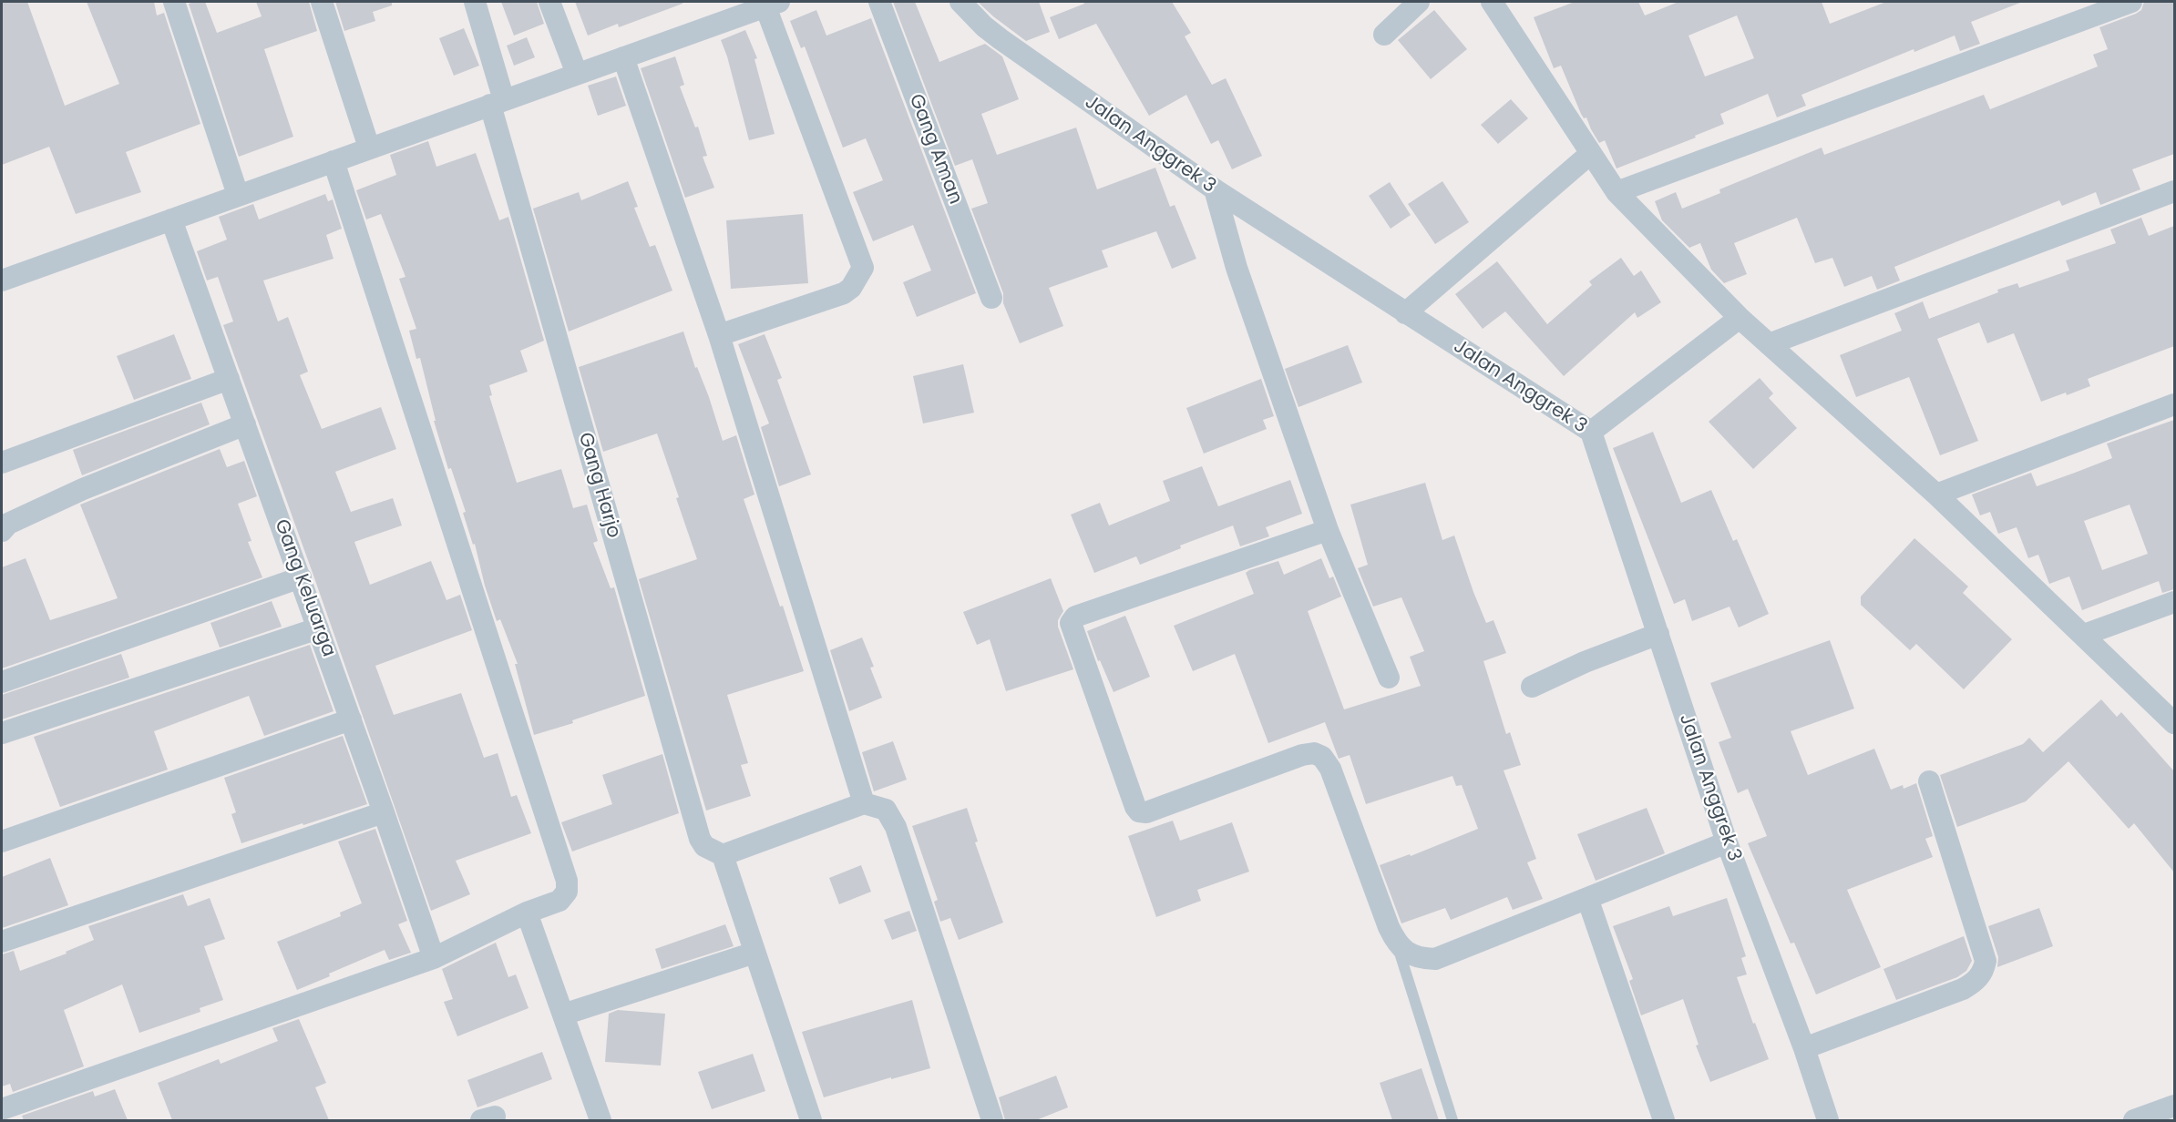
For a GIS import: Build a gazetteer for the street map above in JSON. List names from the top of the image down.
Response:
{
  "streets": {
    "street": [
      "Jalan Anggrek 3",
      "Gang Aman",
      "Gang Harjo",
      "Gang Keluarga"
    ]
  }
}
